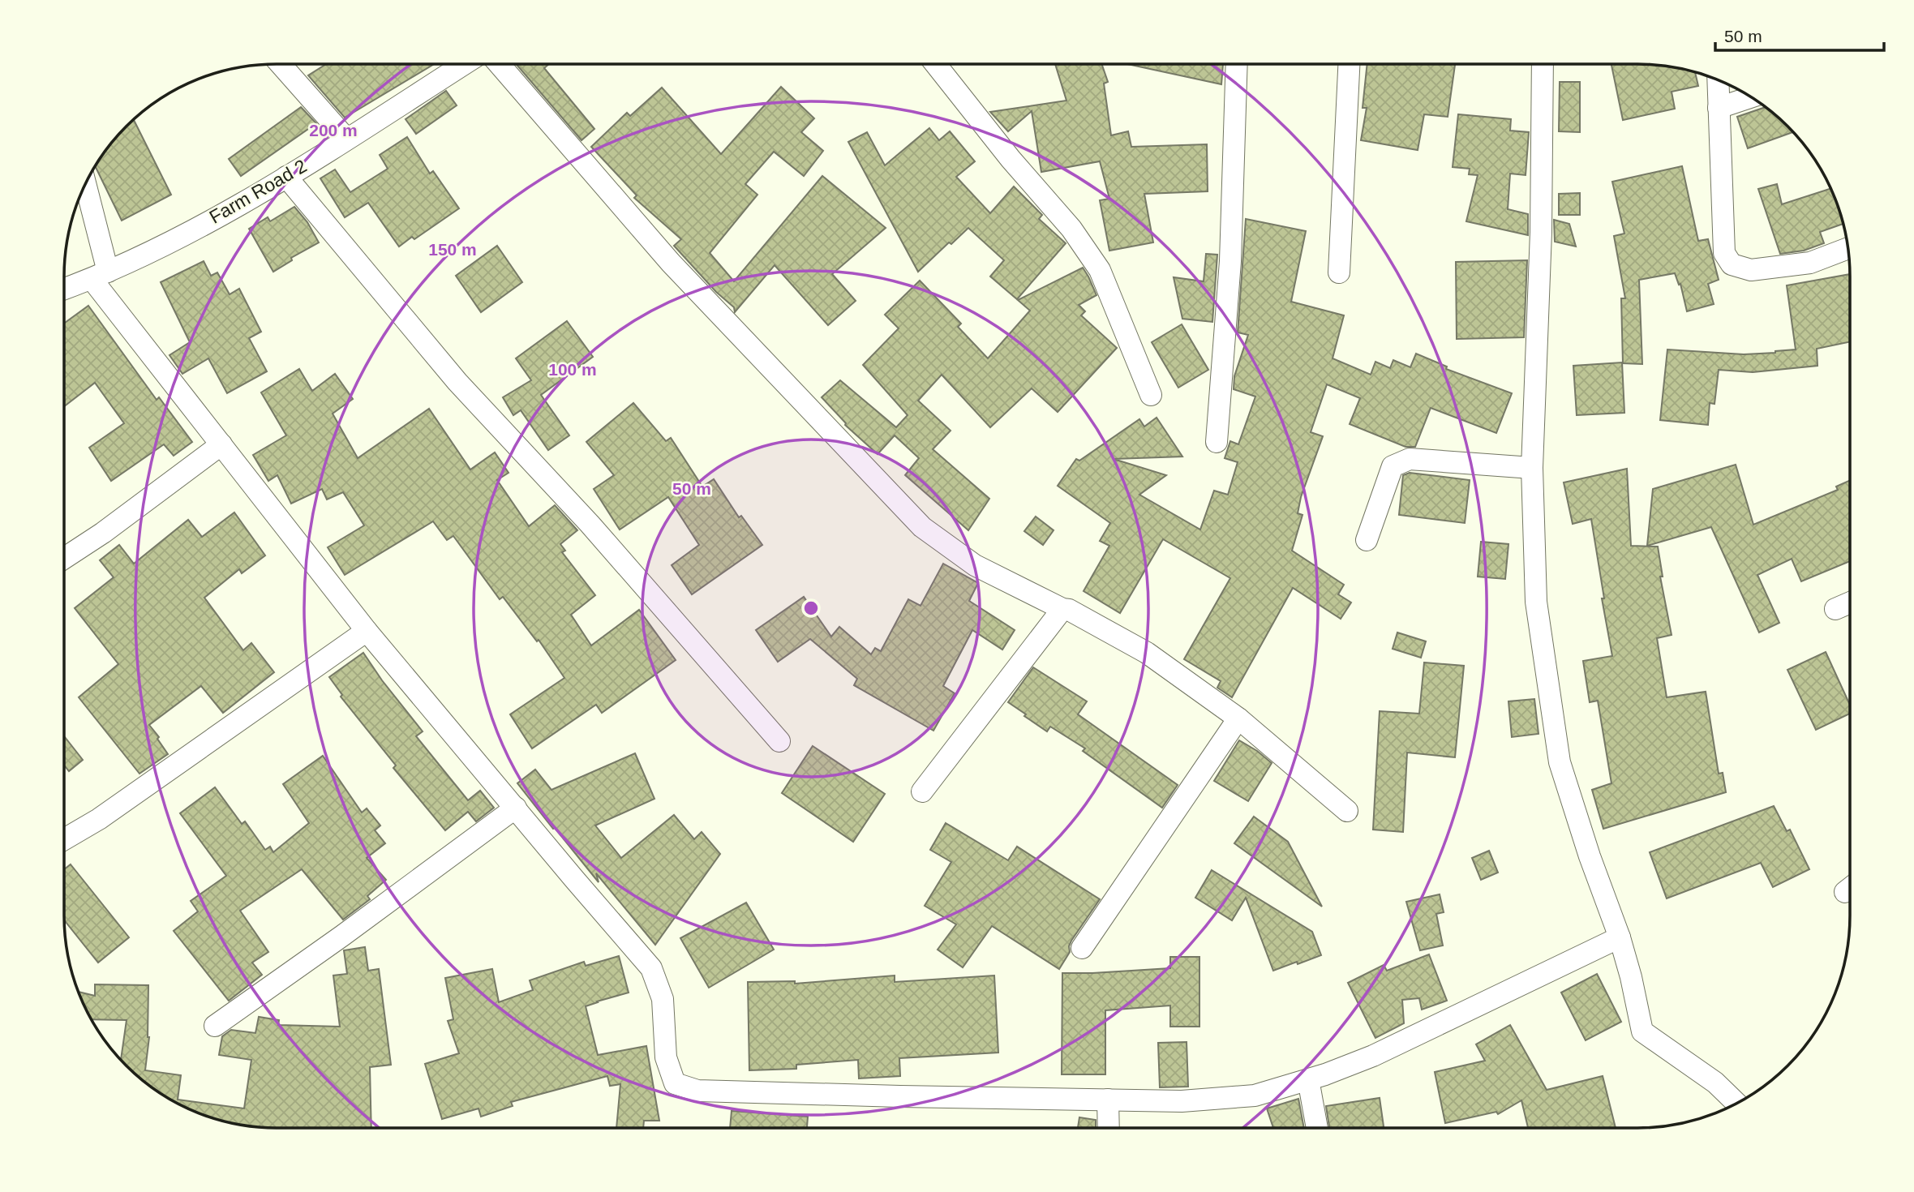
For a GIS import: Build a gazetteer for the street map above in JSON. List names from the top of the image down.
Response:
{
  "streets": {
    "street": ["Farm Road 2"]
  },
  "scale_bar": "50 m",
  "rings": [
    "200 m",
    "150 m",
    "100 m",
    "50 m"
  ]
}
